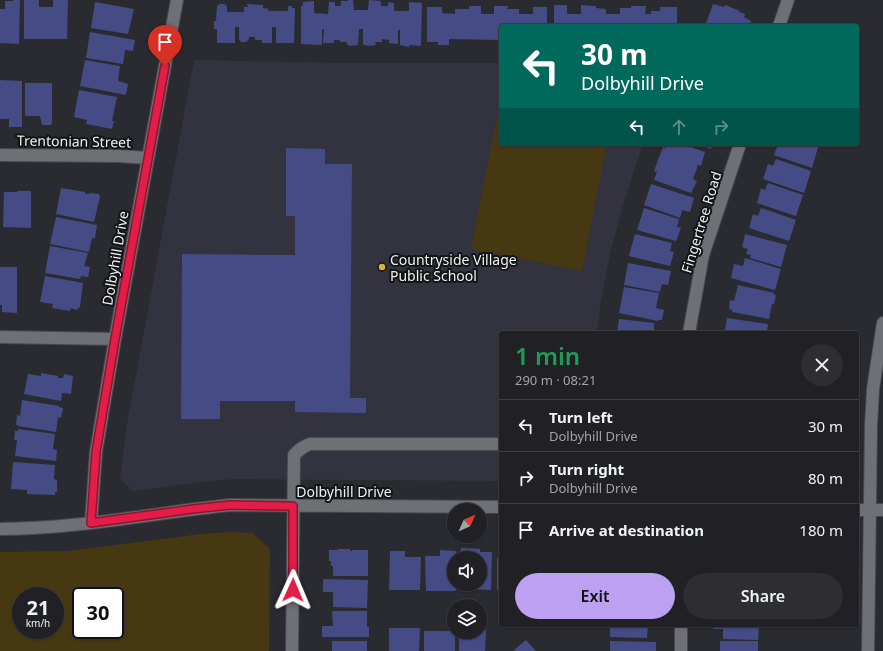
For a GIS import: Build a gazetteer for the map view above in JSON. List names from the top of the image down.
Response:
{
  "streets": {
    "street": ["Trentonian Street", "Fingertree Road", "Dolbyhill Drive"]
  },
  "crossings": [
    ["Trentonian Street", "Dolbyhill Drive"]
  ],
  "places": ["Countryside Village Public School"],
  "north": "top right",
  "page": {
    "turn": ["30 m", "Dolbyhill Drive"],
    "heading": ["1 min", "290 m · 08:21"],
    "list": [
      {
        "name": "Turn left",
        "note": "Dolbyhill Drive",
        "value": "30 m"
      },
      {
        "name": "Turn right",
        "note": "Dolbyhill Drive",
        "value": "80 m"
      },
      {
        "name": "Arrive at destination",
        "value": "180 m"
      }
    ],
    "buttons": ["Exit", "Share"],
    "speed": "21 km/h",
    "limit": "30"
  }
}
